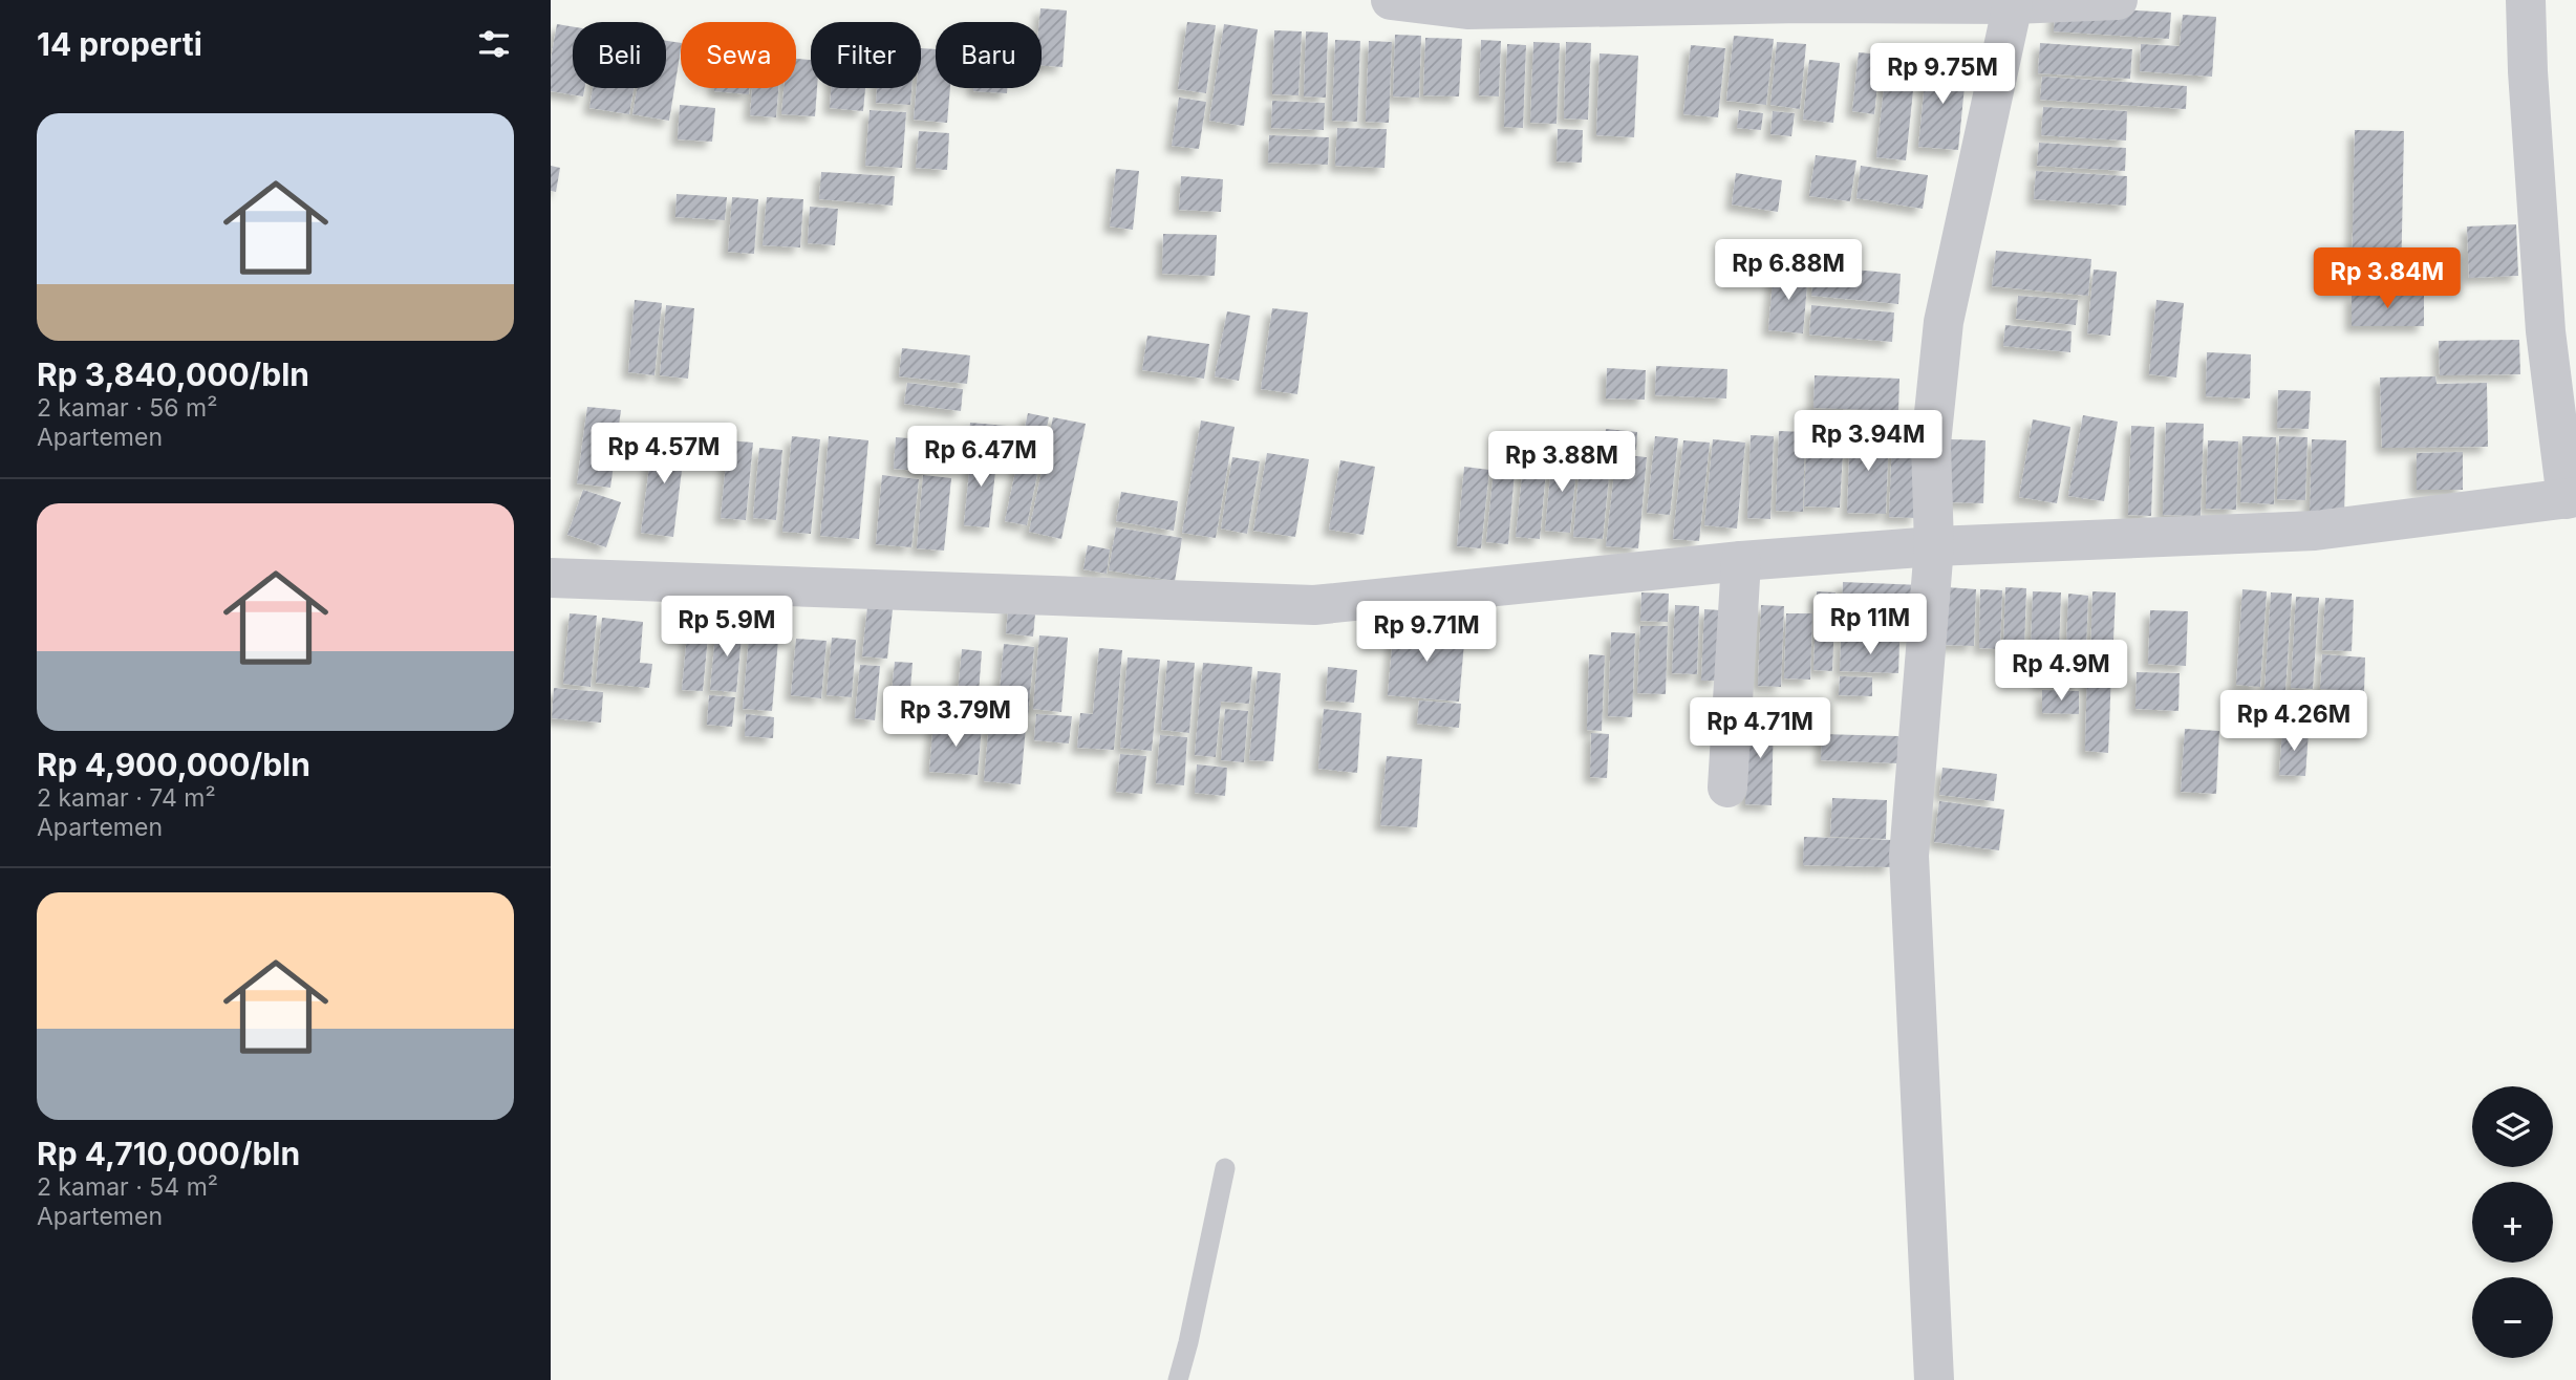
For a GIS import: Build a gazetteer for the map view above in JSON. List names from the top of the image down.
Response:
{
  "page": {
    "heading": "14 properti",
    "chip": [
      "Beli",
      "Sewa",
      "Filter",
      "Baru"
    ],
    "price": [
      "Rp 9.75M",
      "Rp 6.88M",
      "Rp 3.84M",
      "Rp 3.94M",
      "Rp 4.57M",
      "Rp 6.47M",
      "Rp 3.88M",
      "Rp 11M",
      "Rp 5.9M",
      "Rp 9.71M",
      "Rp 4.9M",
      "Rp 3.79M",
      "Rp 4.26M",
      "Rp 4.71M"
    ],
    "list": [
      {
        "name": "Rp 3,840,000/bln",
        "note": "2 kamar · 56 m² · Apartemen"
      },
      {
        "name": "Rp 4,900,000/bln",
        "note": "2 kamar · 74 m² · Apartemen"
      },
      {
        "name": "Rp 4,710,000/bln",
        "note": "2 kamar · 54 m² · Apartemen"
      }
    ],
    "map_buttons": ["+", "−"]
  }
}
